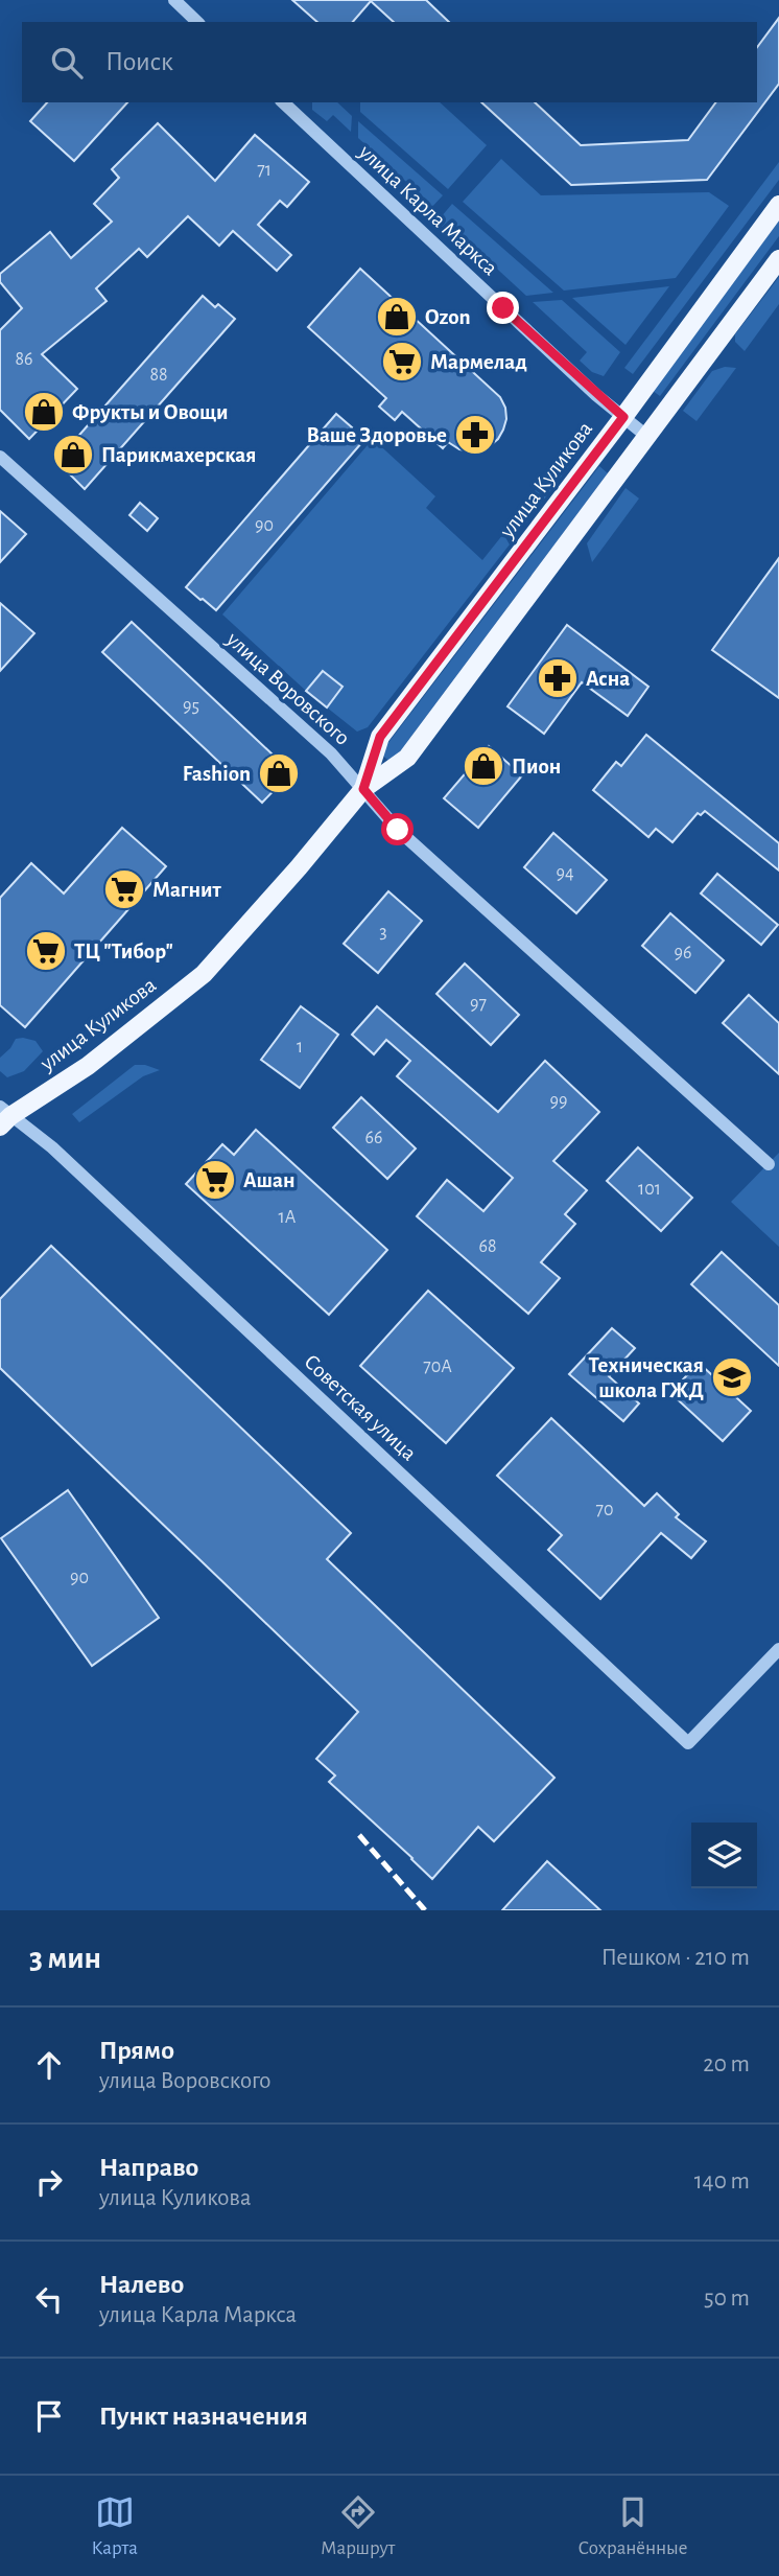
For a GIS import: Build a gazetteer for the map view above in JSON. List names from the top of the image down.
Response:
{
  "streets": {
    "main road": ["улица Куликова"],
    "street": ["улица Карла Маркса", "улица Воровского", "Советская улица"]
  },
  "crossings": [
    ["улица Карла Маркса", "улица Куликова"],
    ["улица Куликова", "улица Воровского"],
    ["улица Куликова", "Советская улица"]
  ],
  "places": {
    "shop": [
      "Ozon",
      "Фрукты и Овощи",
      "Парикмахерская",
      "Пион",
      "Fashion"
    ],
    "supermarket": [
      "Мармелад",
      "Магнит",
      "ТЦ \"Тибор\"",
      "Ашан"
    ],
    "pharmacy": ["Ваше Здоровье", "Асна"],
    "school or university": ["Техническая школа ГЖД"]
  },
  "house_numbers": [
    "71",
    "86",
    "88",
    "90",
    "95",
    "94",
    "3",
    "96",
    "97",
    "1",
    "99",
    "66",
    "101",
    "1А",
    "68",
    "70А",
    "70",
    "90"
  ],
  "page": {
    "search": "Поиск",
    "heading": ["3 мин", "Пешком · 210 m"],
    "list": [
      ["Прямо", "улица Воровского", "20 m"],
      ["Направо", "улица Куликова", "140 m"],
      ["Налево", "улица Карла Маркса", "50 m"],
      "Пункт назначения"
    ],
    "nav": ["Карта", "Маршрут", "Сохранённые"]
  }
}
